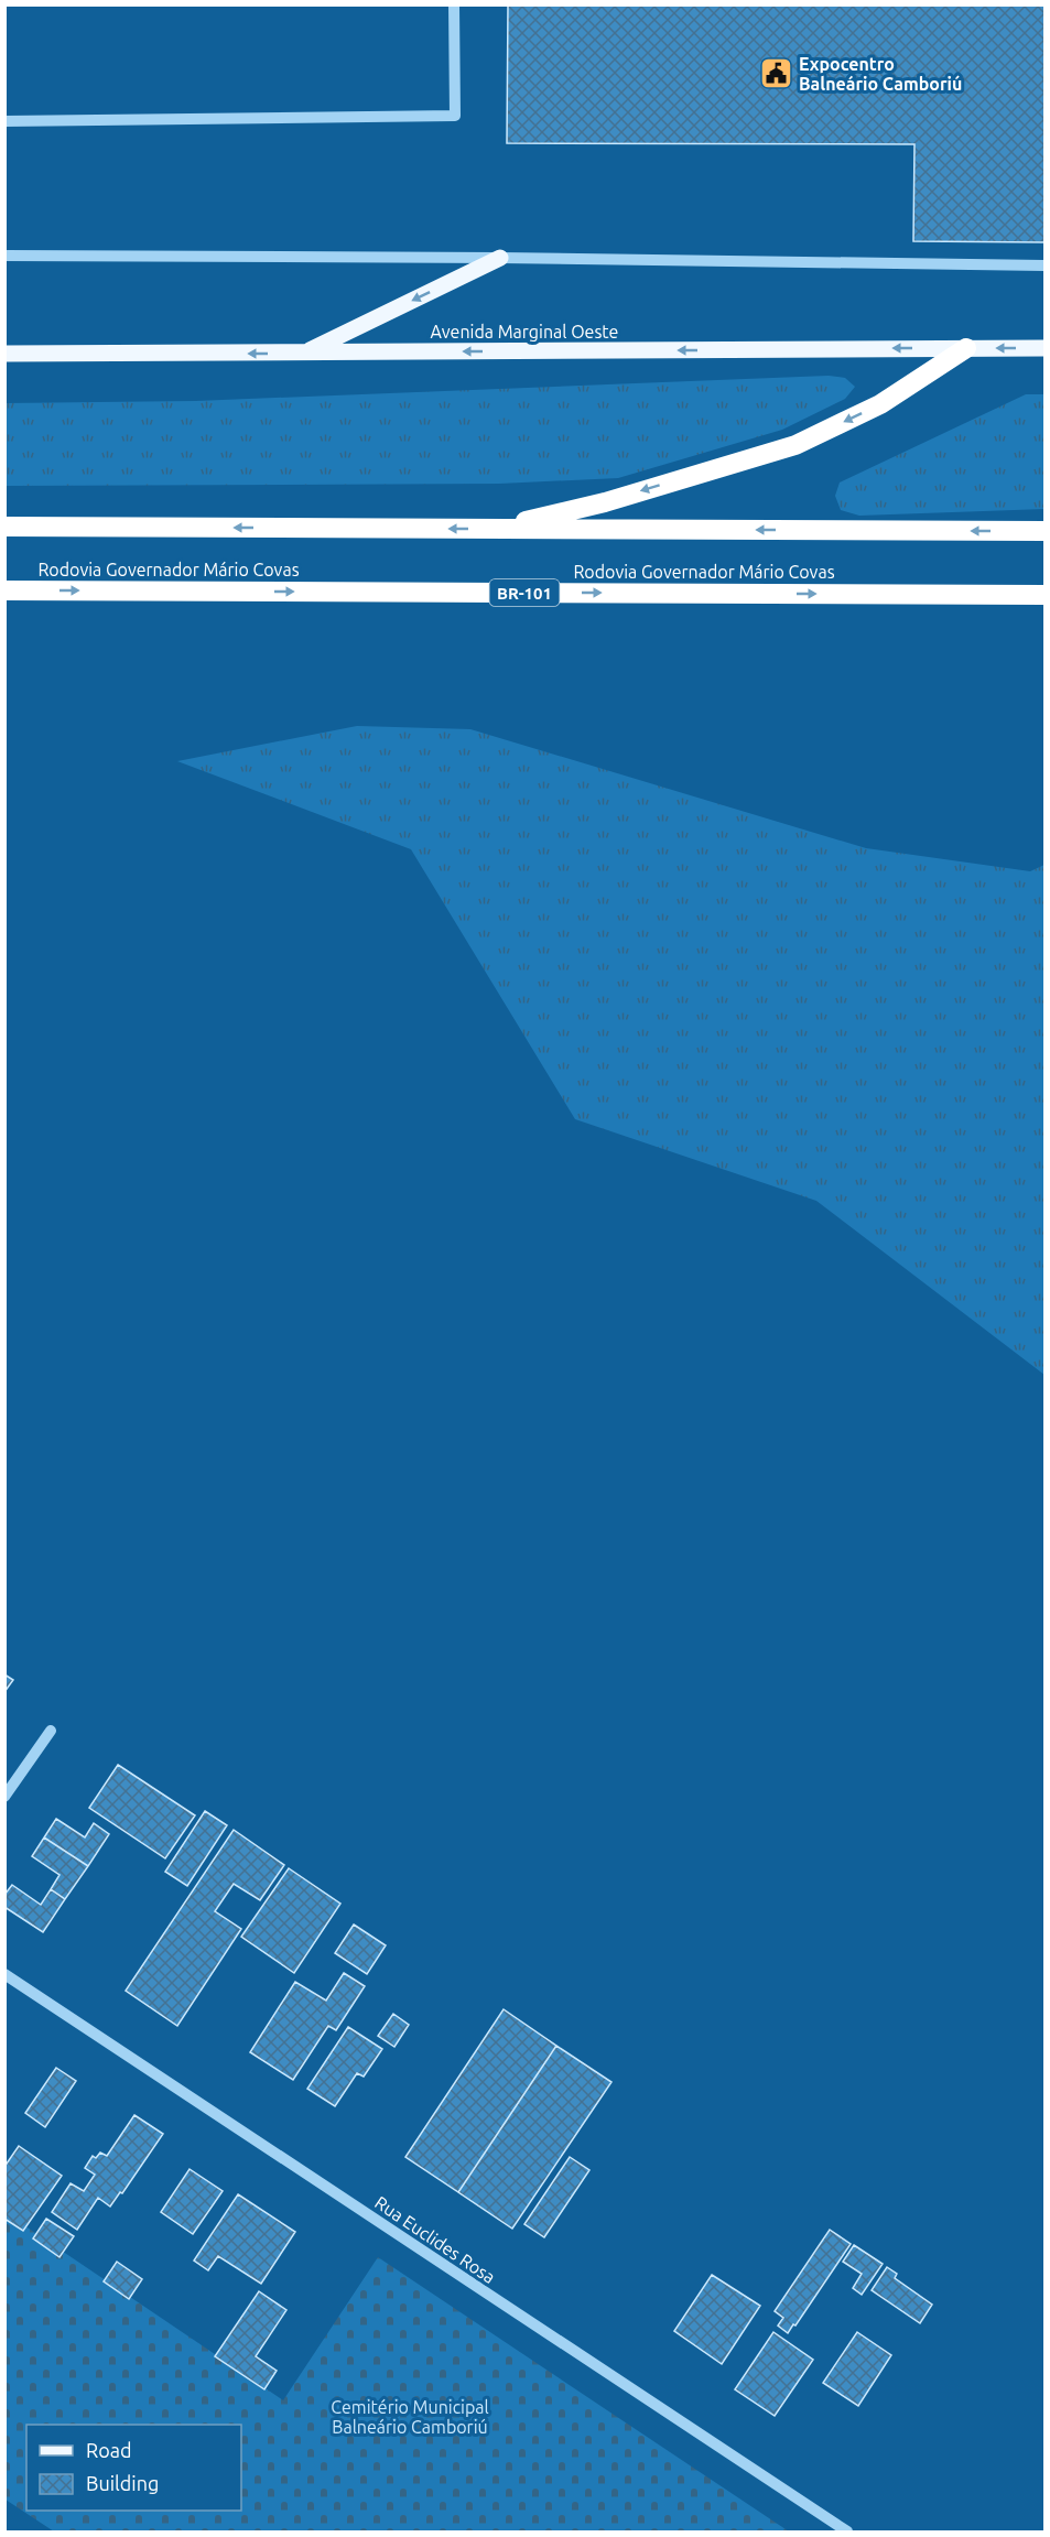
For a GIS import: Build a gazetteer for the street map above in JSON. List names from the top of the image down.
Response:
{
  "streets": {
    "highway": ["Rodovia Governador Mário Covas", "BR-101"],
    "main road": ["Avenida Marginal Oeste"],
    "street": ["Rua Euclides Rosa"]
  },
  "one_way": ["Avenida Marginal Oeste"],
  "parks": ["Cemitério Municipal Balneário Camboriú"],
  "places": {
    "public building": ["Expocentro Balneário Camboriú"]
  },
  "legend": ["Road", "Building"]
}
